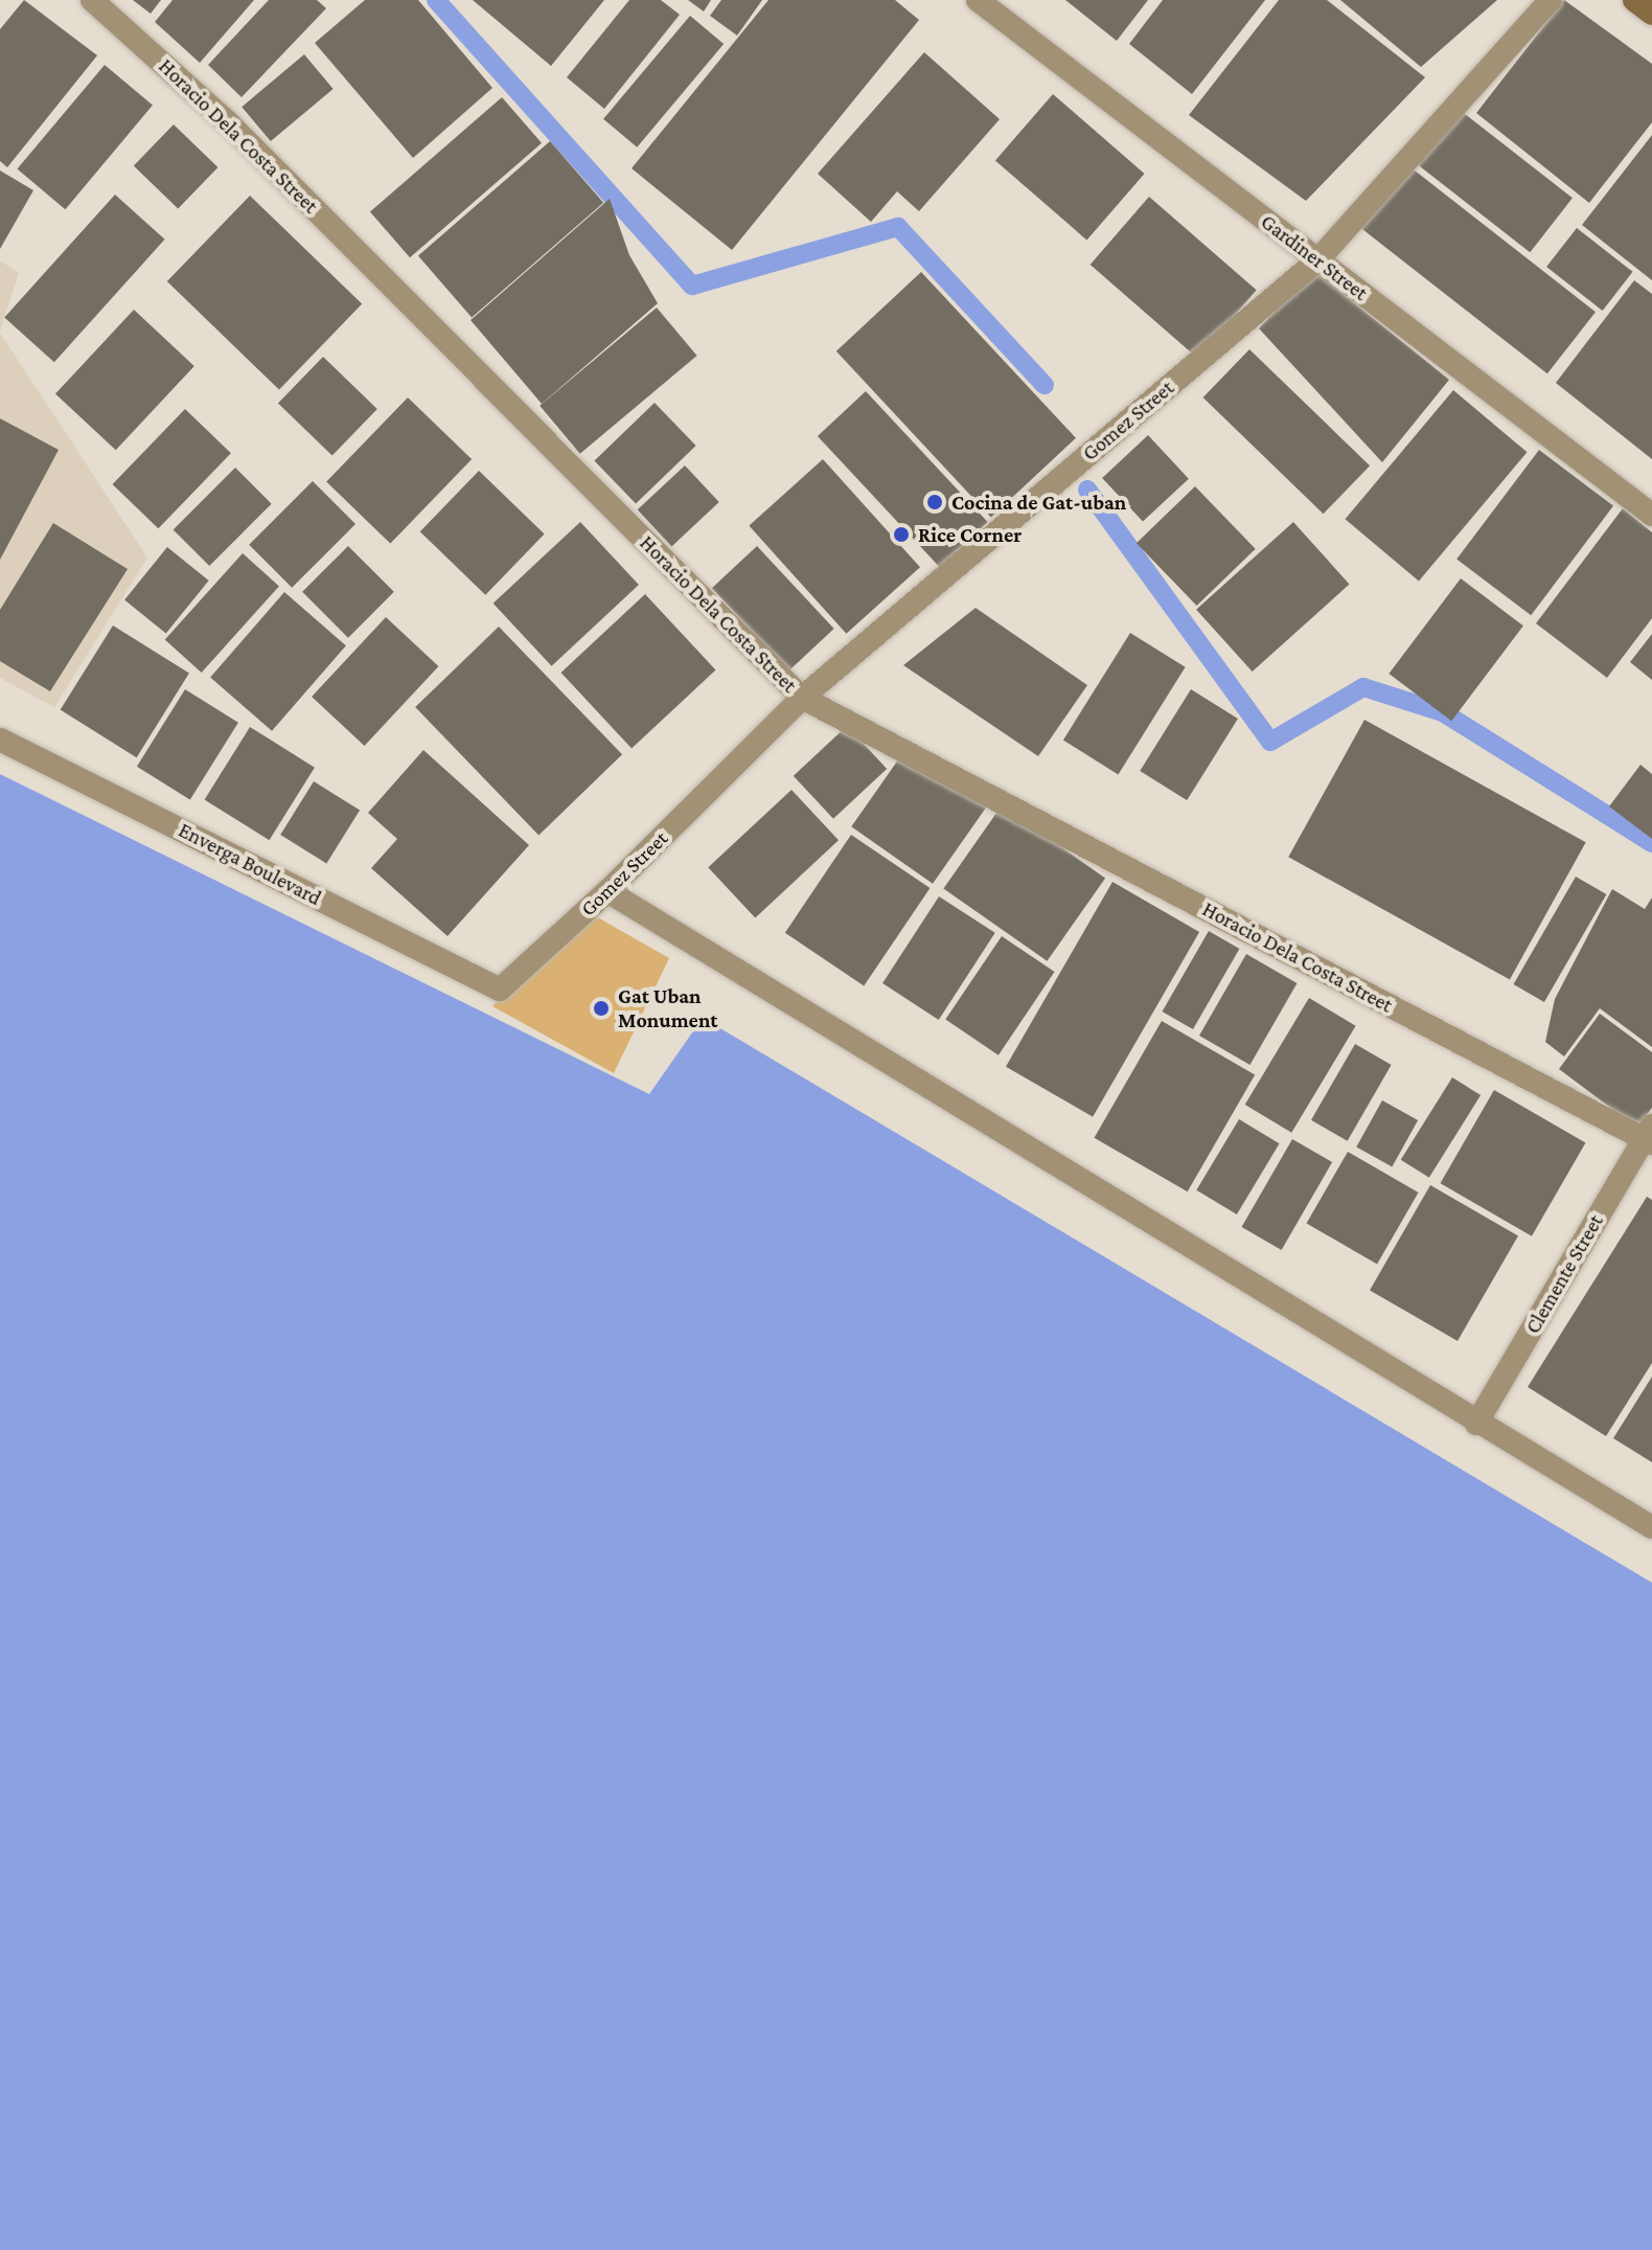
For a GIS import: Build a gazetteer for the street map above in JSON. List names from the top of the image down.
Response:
{
  "streets": {
    "street": [
      "Horacio Dela Costa Street",
      "Gardiner Street",
      "Gomez Street",
      "Enverga Boulevard",
      "Clemente Street"
    ]
  },
  "crossings": [
    ["Horacio Dela Costa Street", "Gomez Street"],
    ["Horacio Dela Costa Street", "Clemente Street"],
    ["Gardiner Street", "Gomez Street"],
    ["Gomez Street", "Enverga Boulevard"]
  ],
  "places": ["Cocina de Gat-uban", "Rice Corner", "Gat Uban Monument"]
}
